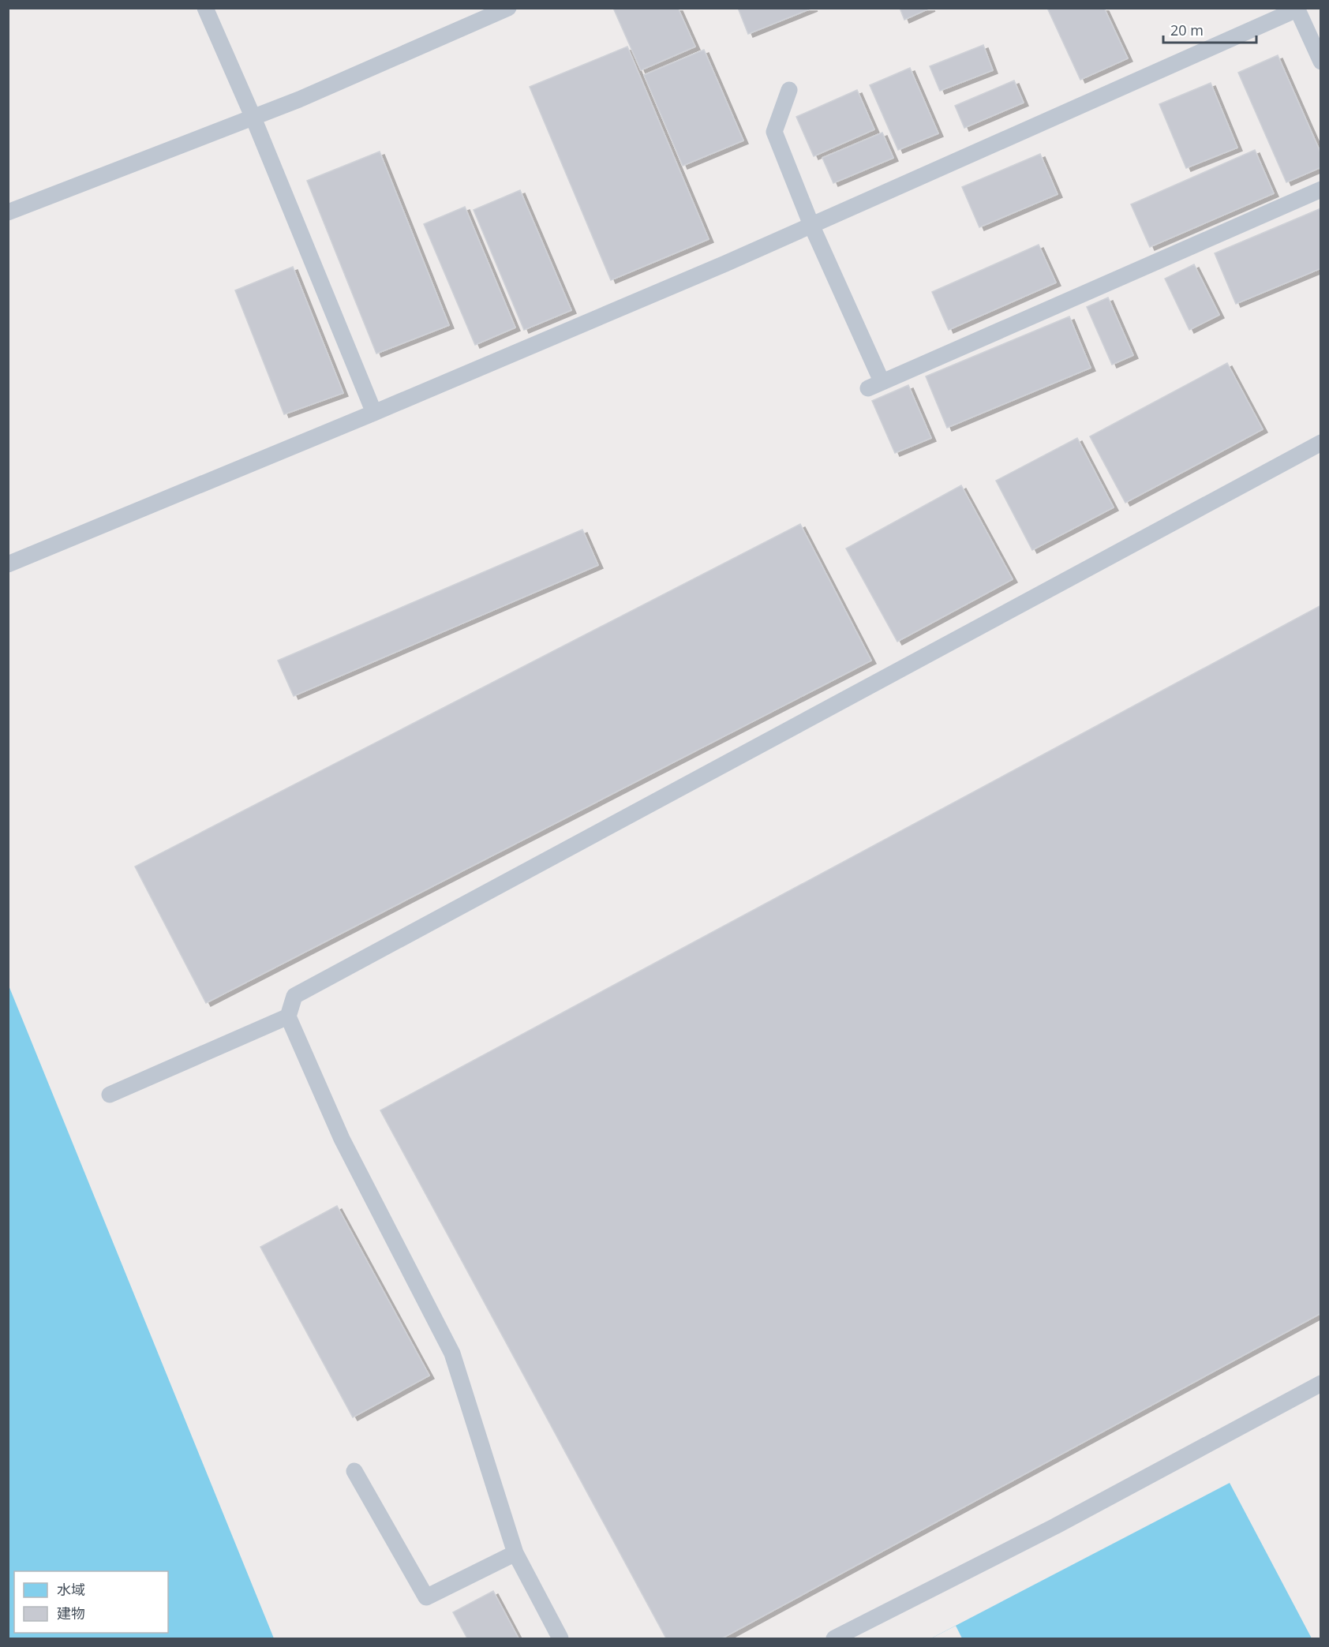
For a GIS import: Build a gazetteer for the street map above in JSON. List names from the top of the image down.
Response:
{
  "legend": ["水域", "建物"],
  "scale_bar": "20 m"
}
